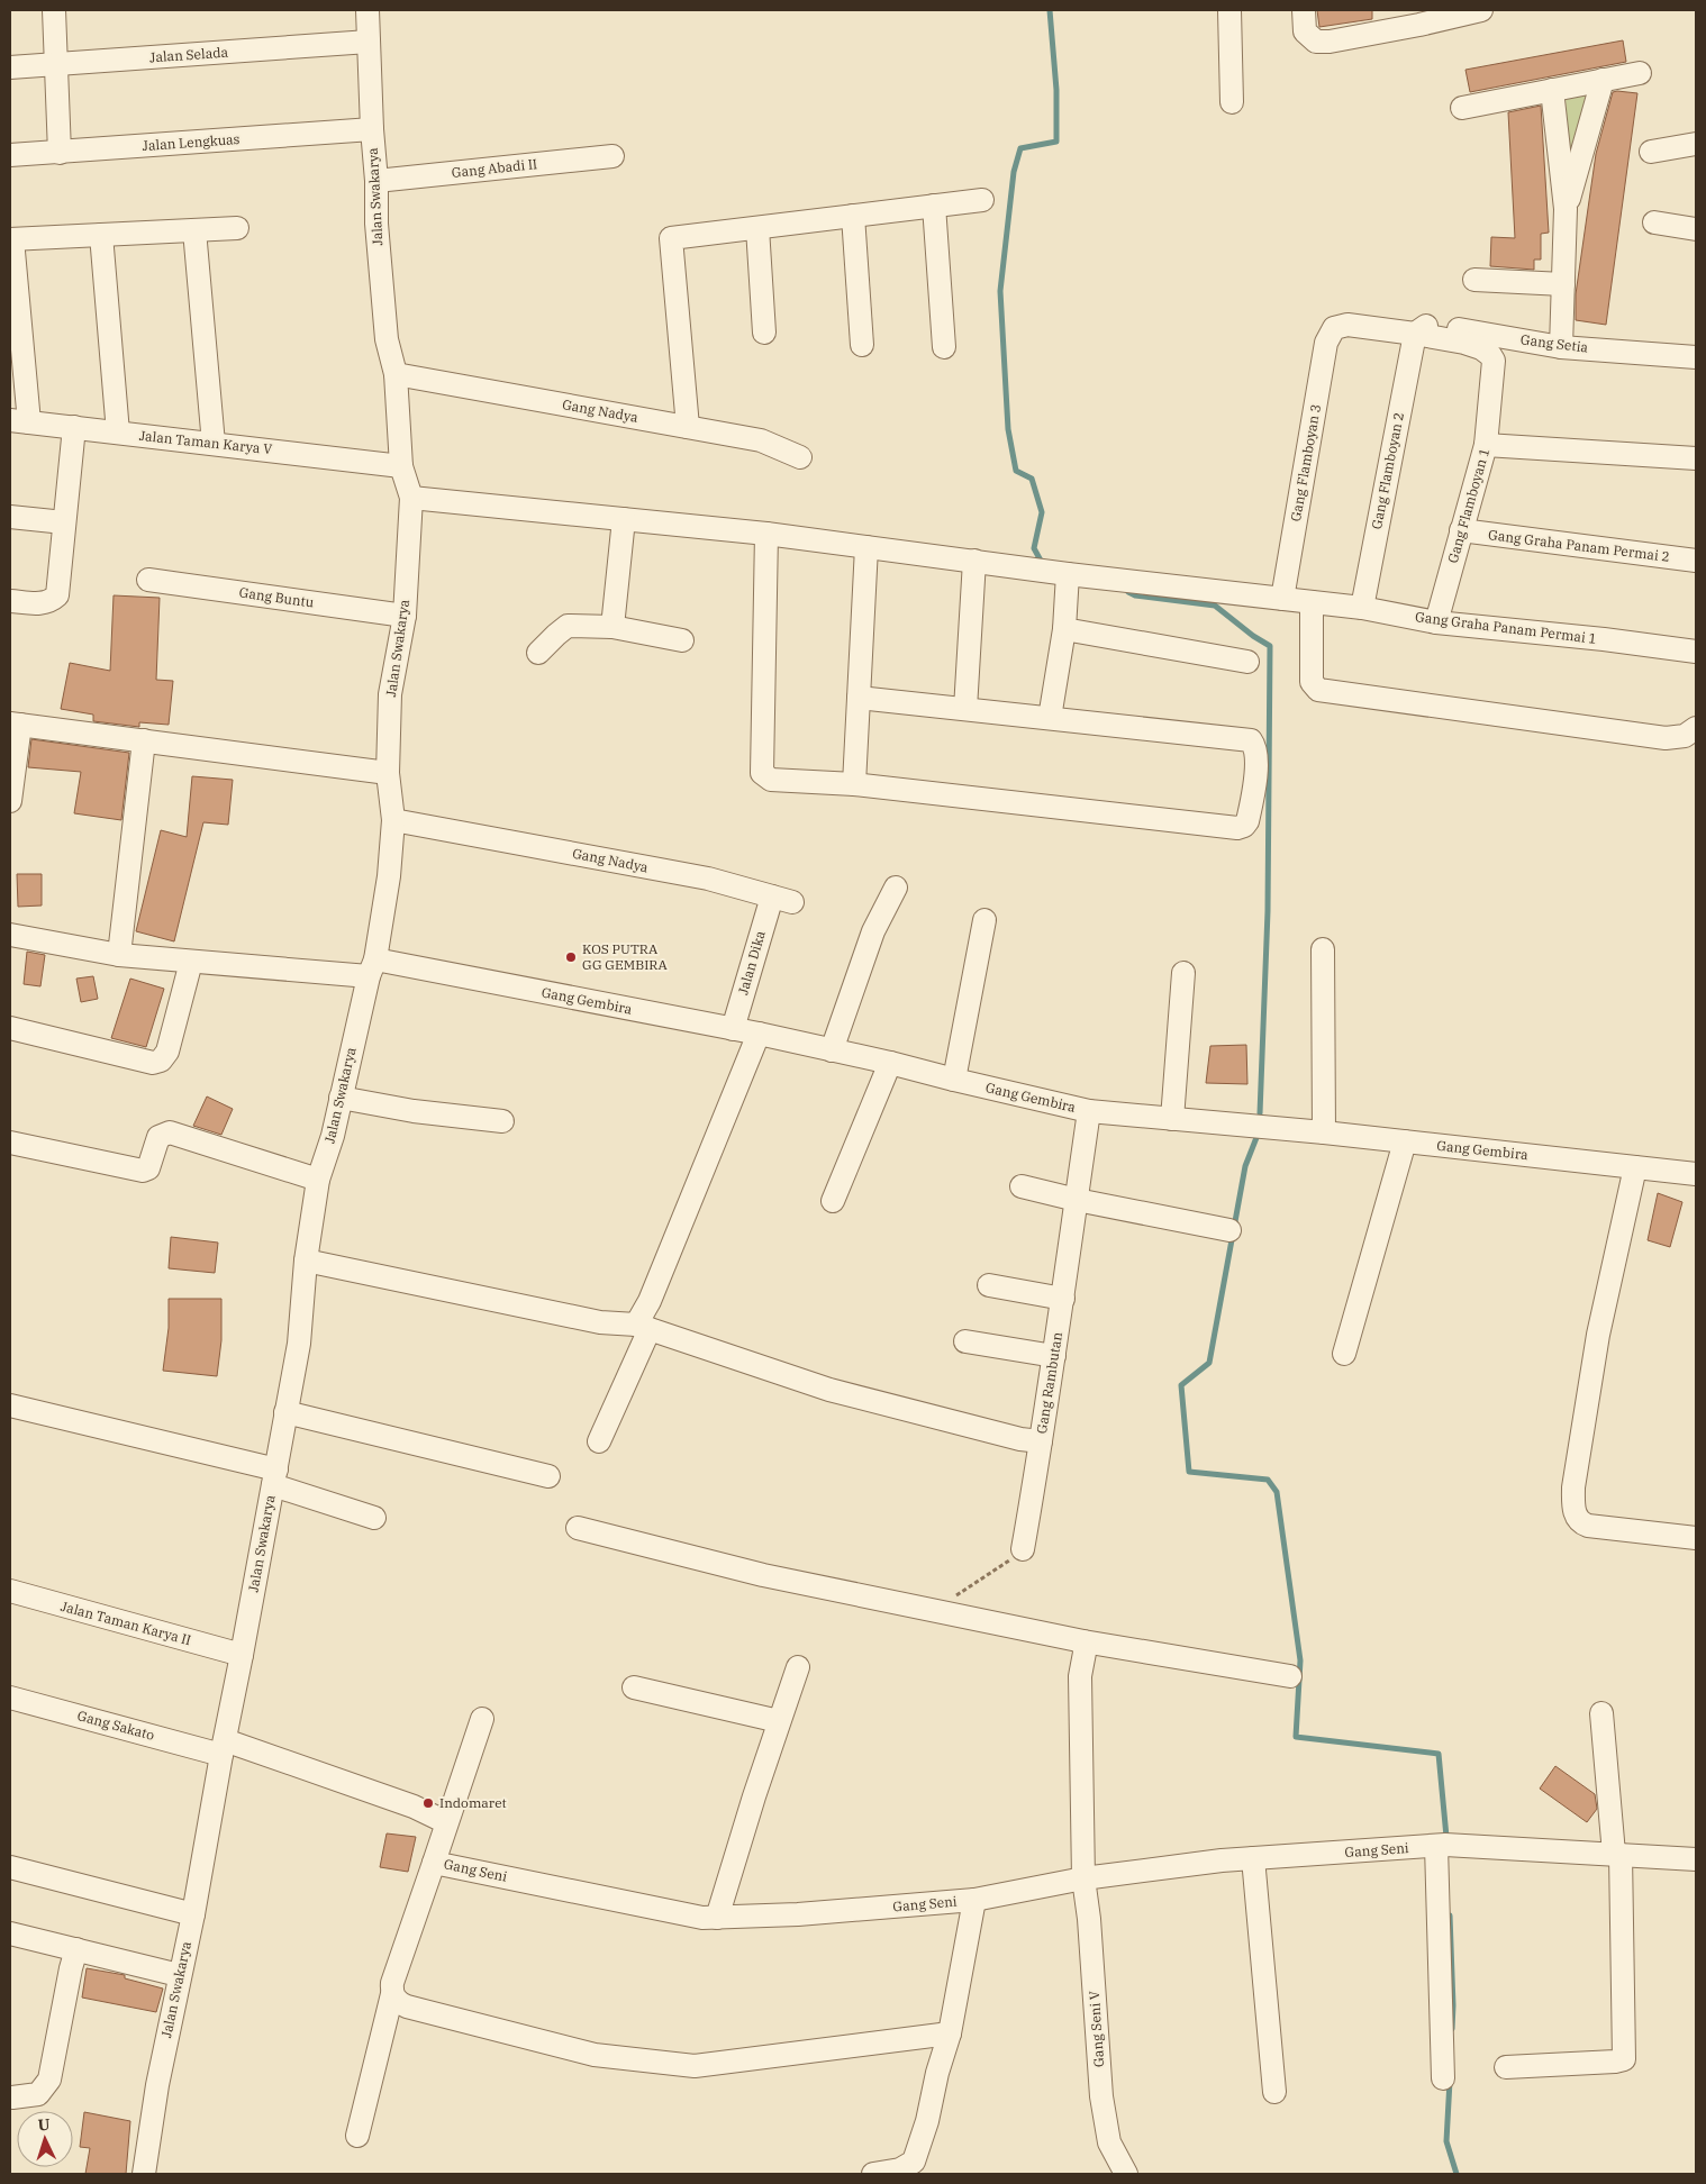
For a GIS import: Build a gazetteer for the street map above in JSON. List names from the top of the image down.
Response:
{
  "streets": {
    "street": [
      "Jalan Selada",
      "Jalan Lengkuas",
      "Gang Abadi II",
      "Jalan Swakarya",
      "Gang Setia",
      "Gang Nadya",
      "Jalan Taman Karya V",
      "Gang Flamboyan 3",
      "Gang Flamboyan 2",
      "Gang Flamboyan 1",
      "Gang Graha Panam Permai 2",
      "Gang Buntu",
      "Gang Graha Panam Permai 1",
      "Jalan Dika",
      "Gang Gembira",
      "Gang Rambutan",
      "Jalan Taman Karya II",
      "Gang Sakato",
      "Gang Seni",
      "Gang Seni V"
    ]
  },
  "crossings": [
    ["Jalan Selada", "Jalan Swakarya"],
    ["Jalan Lengkuas", "Jalan Swakarya"],
    ["Gang Abadi II", "Jalan Swakarya"],
    ["Jalan Swakarya", "Gang Nadya"],
    ["Jalan Swakarya", "Jalan Taman Karya V"],
    ["Jalan Swakarya", "Gang Buntu"],
    ["Jalan Swakarya", "Gang Graha Panam Permai 1"],
    ["Jalan Swakarya", "Gang Gembira"],
    ["Jalan Swakarya", "Jalan Taman Karya II"],
    ["Jalan Swakarya", "Gang Sakato"],
    ["Gang Setia", "Gang Flamboyan 3"],
    ["Gang Setia", "Gang Flamboyan 2"],
    ["Gang Setia", "Gang Flamboyan 1"],
    ["Gang Nadya", "Jalan Dika"],
    ["Gang Flamboyan 3", "Gang Flamboyan 2"],
    ["Gang Flamboyan 3", "Gang Flamboyan 1"],
    ["Gang Flamboyan 3", "Gang Graha Panam Permai 1"],
    ["Gang Flamboyan 2", "Gang Flamboyan 1"],
    ["Gang Flamboyan 2", "Gang Graha Panam Permai 1"],
    ["Gang Flamboyan 1", "Gang Graha Panam Permai 2"],
    ["Gang Flamboyan 1", "Gang Graha Panam Permai 1"],
    ["Jalan Dika", "Gang Gembira"],
    ["Gang Gembira", "Gang Rambutan"],
    ["Gang Seni", "Gang Seni V"]
  ],
  "places": ["KOS PUTRA GG GEMBIRA", "Indomaret"],
  "north": "top"
}
